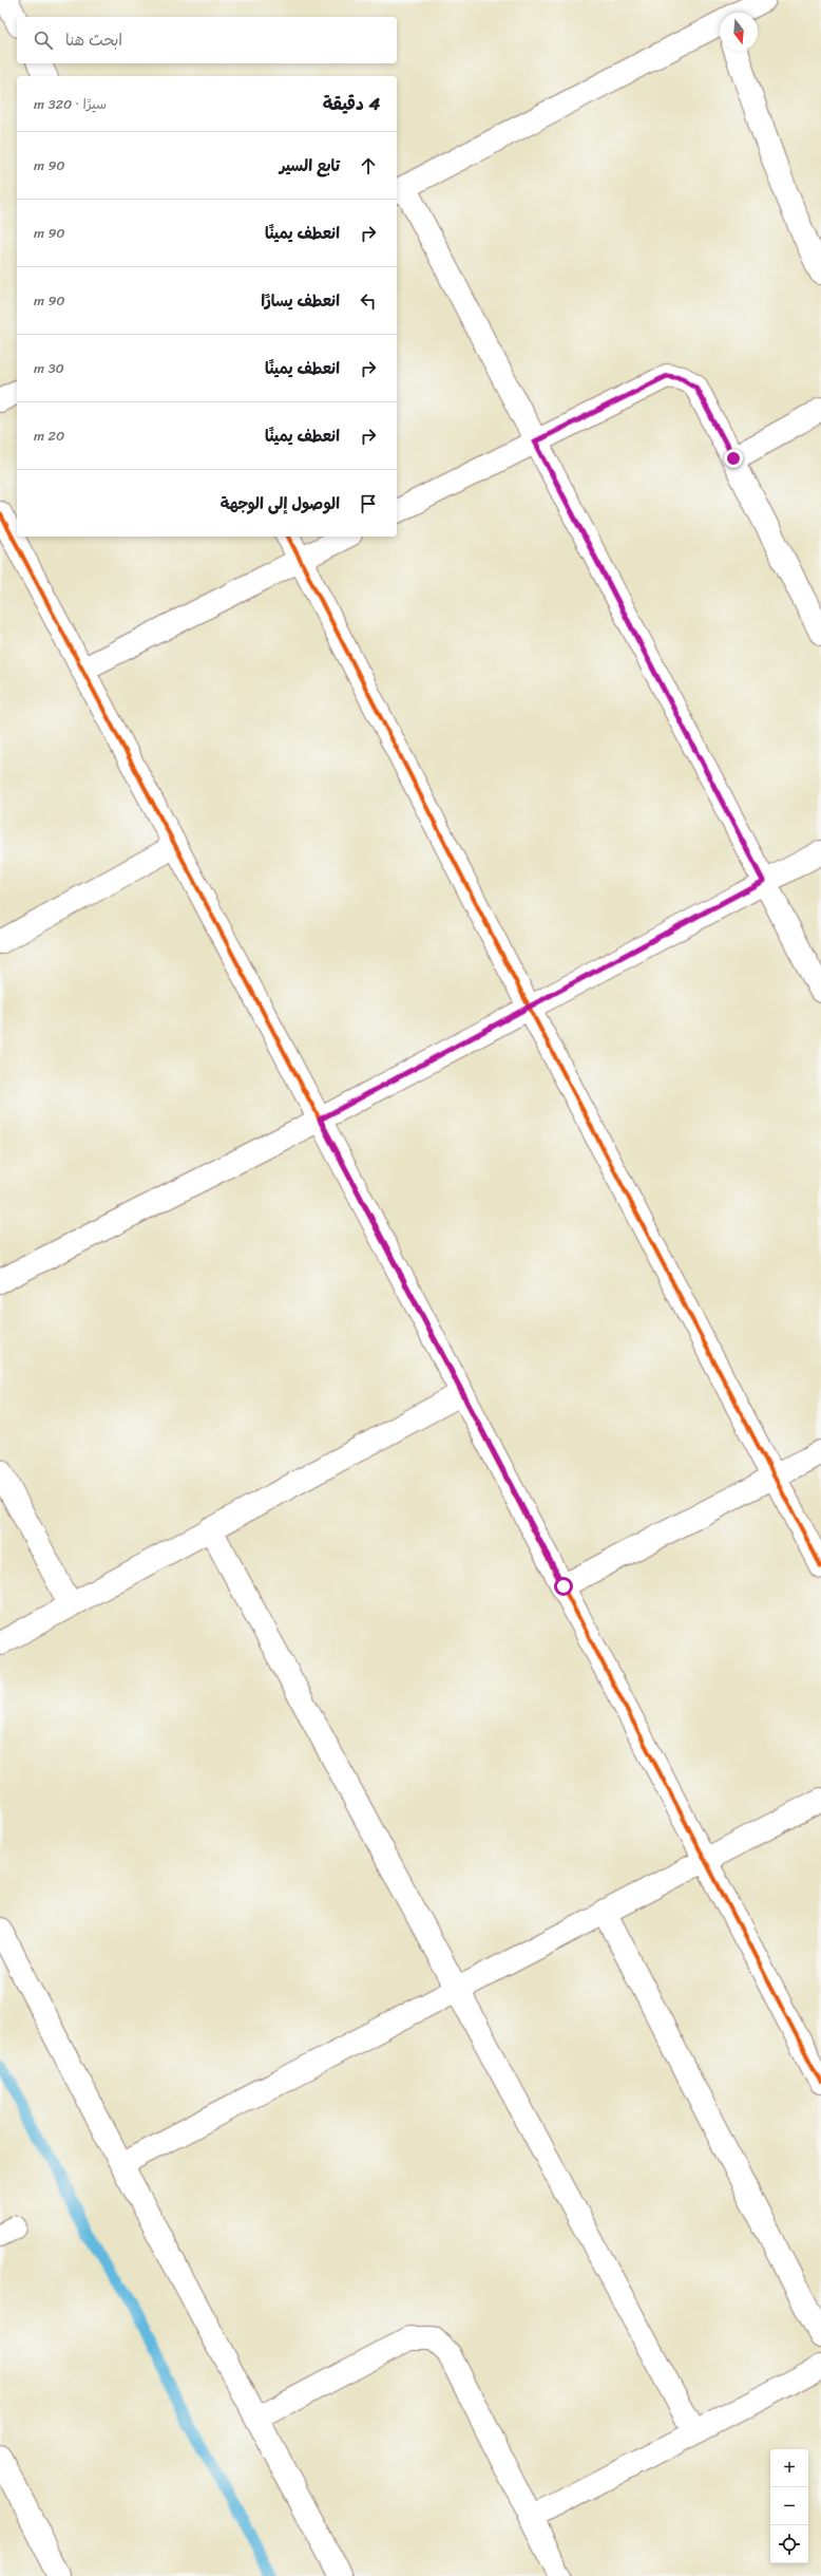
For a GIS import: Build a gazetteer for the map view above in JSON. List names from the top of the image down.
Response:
{
  "north": "bottom",
  "page": {
    "search": "ابحث هنا",
    "heading": ["4 دقيقة", "سيرًا · 320 m"],
    "list": [
      ["تابع السير", "90 m"],
      ["انعطف يمينًا", "90 m"],
      ["انعطف يسارًا", "90 m"],
      ["انعطف يمينًا", "30 m"],
      ["انعطف يمينًا", "20 m"],
      "الوصول إلى الوجهة"
    ],
    "map_buttons": ["+", "−"]
  }
}
